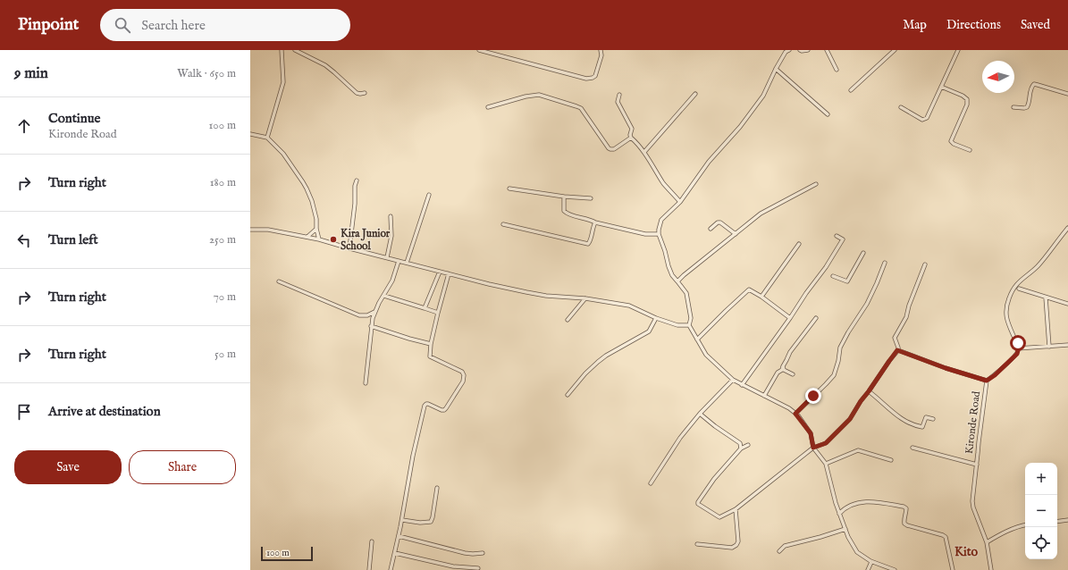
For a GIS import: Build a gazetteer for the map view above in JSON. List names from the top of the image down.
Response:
{
  "streets": {
    "street": ["Kironde Road"]
  },
  "districts": ["Kito"],
  "places": ["Kira Junior School"],
  "scale_bar": "100 m",
  "north": "left",
  "page": {
    "header": "Pinpoint",
    "search": "Search here",
    "nav": ["Map", "Directions", "Saved"],
    "heading": ["9 min", "Walk · 650 m"],
    "list": [
      ["Continue", "Kironde Road", "100 m"],
      ["Turn right", "180 m"],
      ["Turn left", "250 m"],
      ["Turn right", "70 m"],
      ["Turn right", "50 m"],
      "Arrive at destination"
    ],
    "buttons": ["Save", "Share"],
    "map_buttons": ["+", "−"],
    "scale": "100 m"
  }
}
